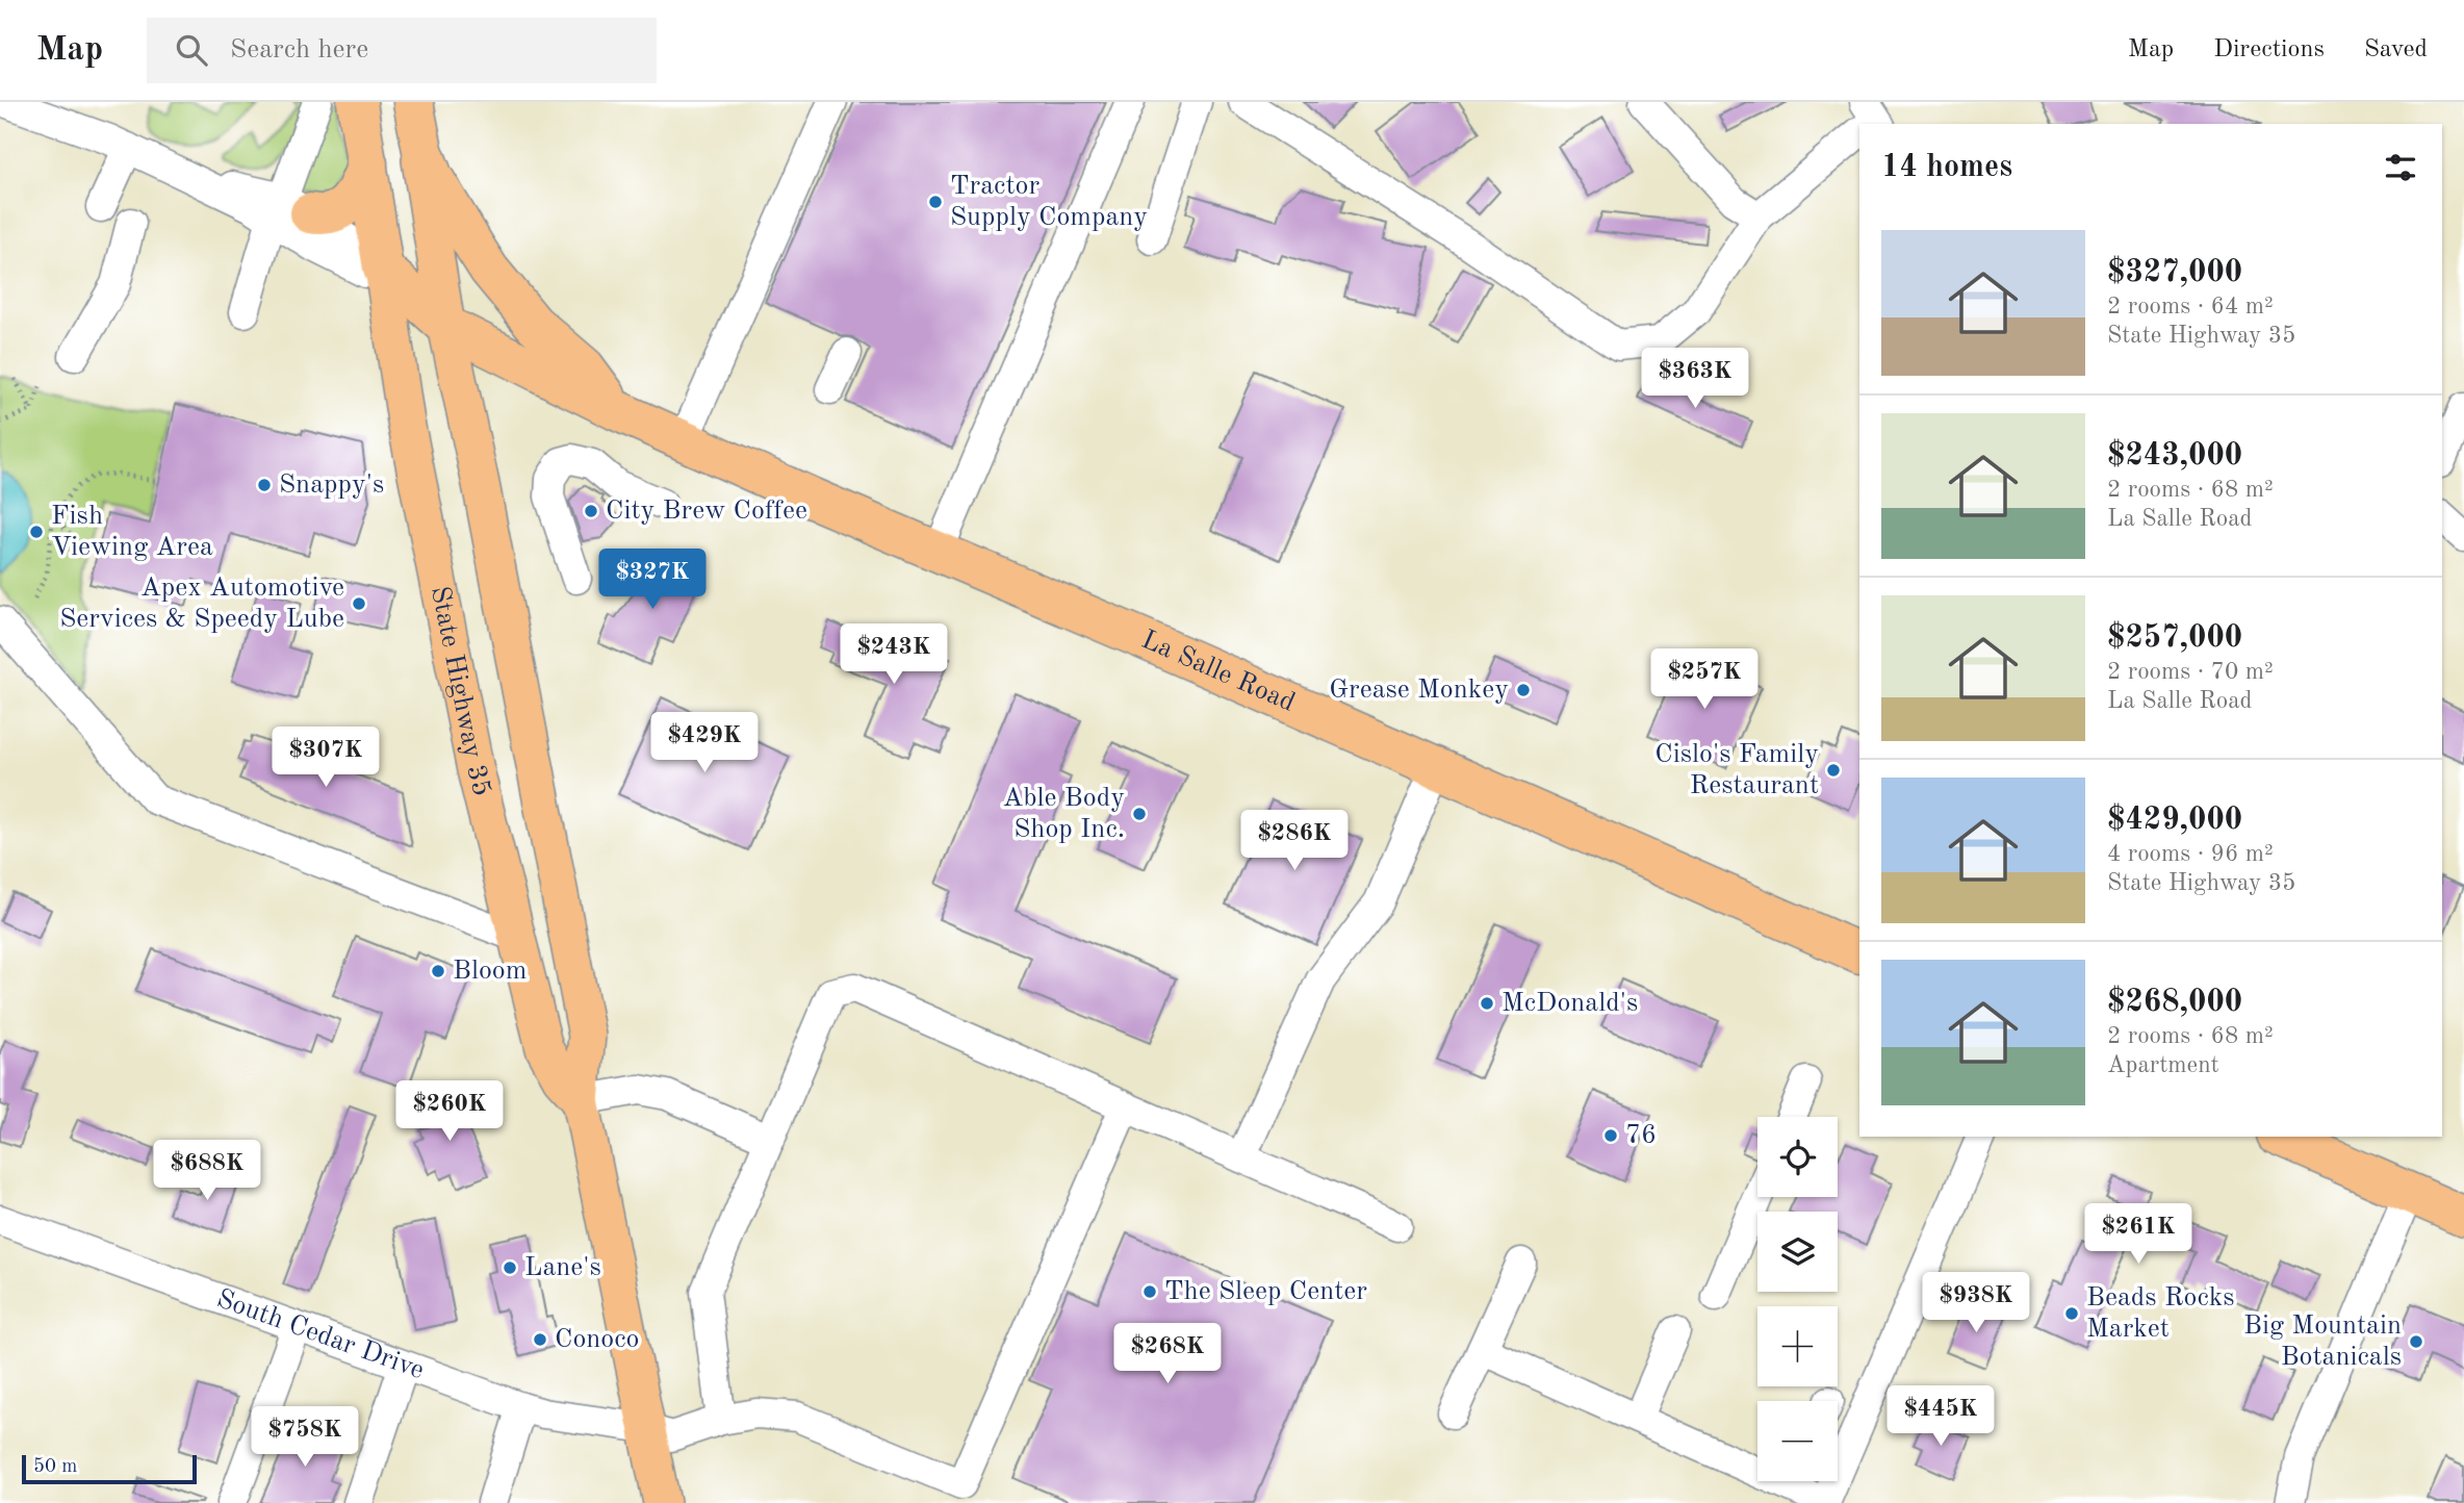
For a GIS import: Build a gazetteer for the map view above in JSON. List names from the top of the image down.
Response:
{
  "streets": {
    "highway": ["La Salle Road"],
    "main road": ["State Highway 35"],
    "street": ["South Cedar Drive"]
  },
  "crossings": [
    ["La Salle Road", "State Highway 35"],
    ["State Highway 35", "South Cedar Drive"]
  ],
  "places": [
    "Tractor Supply Company",
    "Snappy's",
    "City Brew Coffee",
    "Fish Viewing Area",
    "Apex Automotive Services & Speedy Lube",
    "Grease Monkey",
    "Cislo's Family Restaurant",
    "Able Body Shop Inc.",
    "Bloom",
    "McDonald's",
    "76",
    "Lane's",
    "The Sleep Center",
    "Beads Rocks Market",
    "Conoco",
    "Big Mountain Botanicals"
  ],
  "scale_bar": "50 m",
  "page": {
    "header": "Map",
    "search": "Search here",
    "nav": ["Map", "Directions", "Saved"],
    "heading": "14 homes",
    "list": [
      {
        "name": "$327,000",
        "note": "2 rooms · 64 m² · State Highway 35"
      },
      {
        "name": "$243,000",
        "note": "2 rooms · 68 m² · La Salle Road"
      },
      {
        "name": "$257,000",
        "note": "2 rooms · 70 m² · La Salle Road"
      },
      {
        "name": "$429,000",
        "note": "4 rooms · 96 m² · State Highway 35"
      },
      {
        "name": "$268,000",
        "note": "2 rooms · 68 m² · Apartment"
      }
    ],
    "price": [
      "$363K",
      "$327K",
      "$243K",
      "$257K",
      "$429K",
      "$307K",
      "$286K",
      "$260K",
      "$688K",
      "$261K",
      "$938K",
      "$268K",
      "$445K",
      "$758K"
    ],
    "map_buttons": ["+", "−"],
    "scale": "50 m"
  }
}
